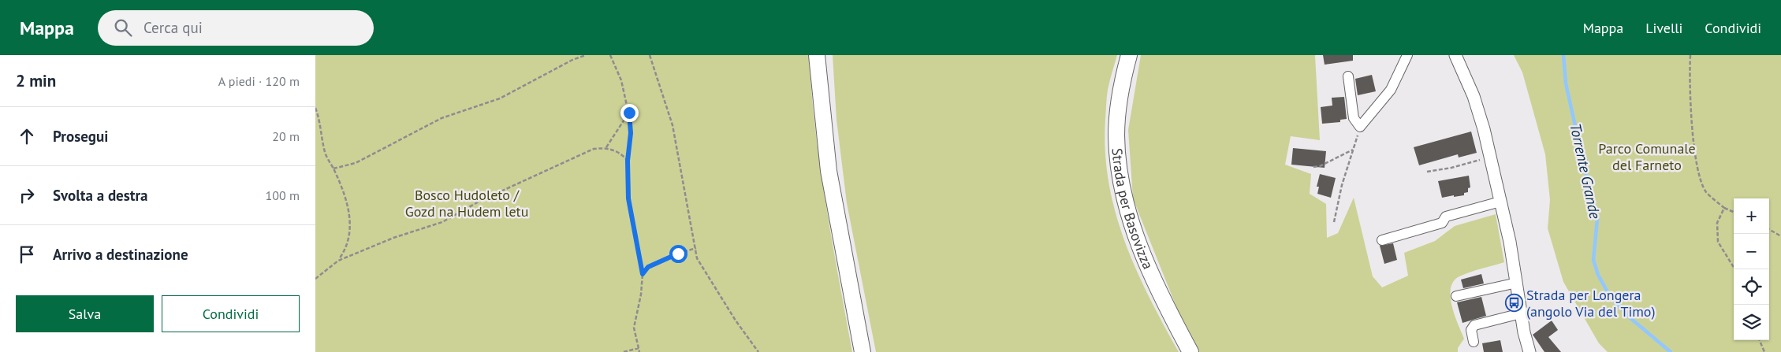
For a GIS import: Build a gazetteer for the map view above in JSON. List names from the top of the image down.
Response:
{
  "streets": {
    "main road": ["Strada per Basovizza"]
  },
  "water": ["Torrente Grande"],
  "parks": ["Parco Comunale del Farneto", "Bosco Hudoleto / Gozd na Hudem letu"],
  "places": {
    "bus stop": ["Strada per Longera (angolo Via del Timo)"]
  },
  "page": {
    "header": "Mappa",
    "search": "Cerca qui",
    "nav": ["Mappa", "Livelli", "Condividi"],
    "heading": ["2 min", "A piedi · 120 m"],
    "list": [
      ["Prosegui", "20 m"],
      ["Svolta a destra", "100 m"],
      "Arrivo a destinazione"
    ],
    "map_buttons": ["+", "−"],
    "buttons": ["Salva", "Condividi"]
  }
}
